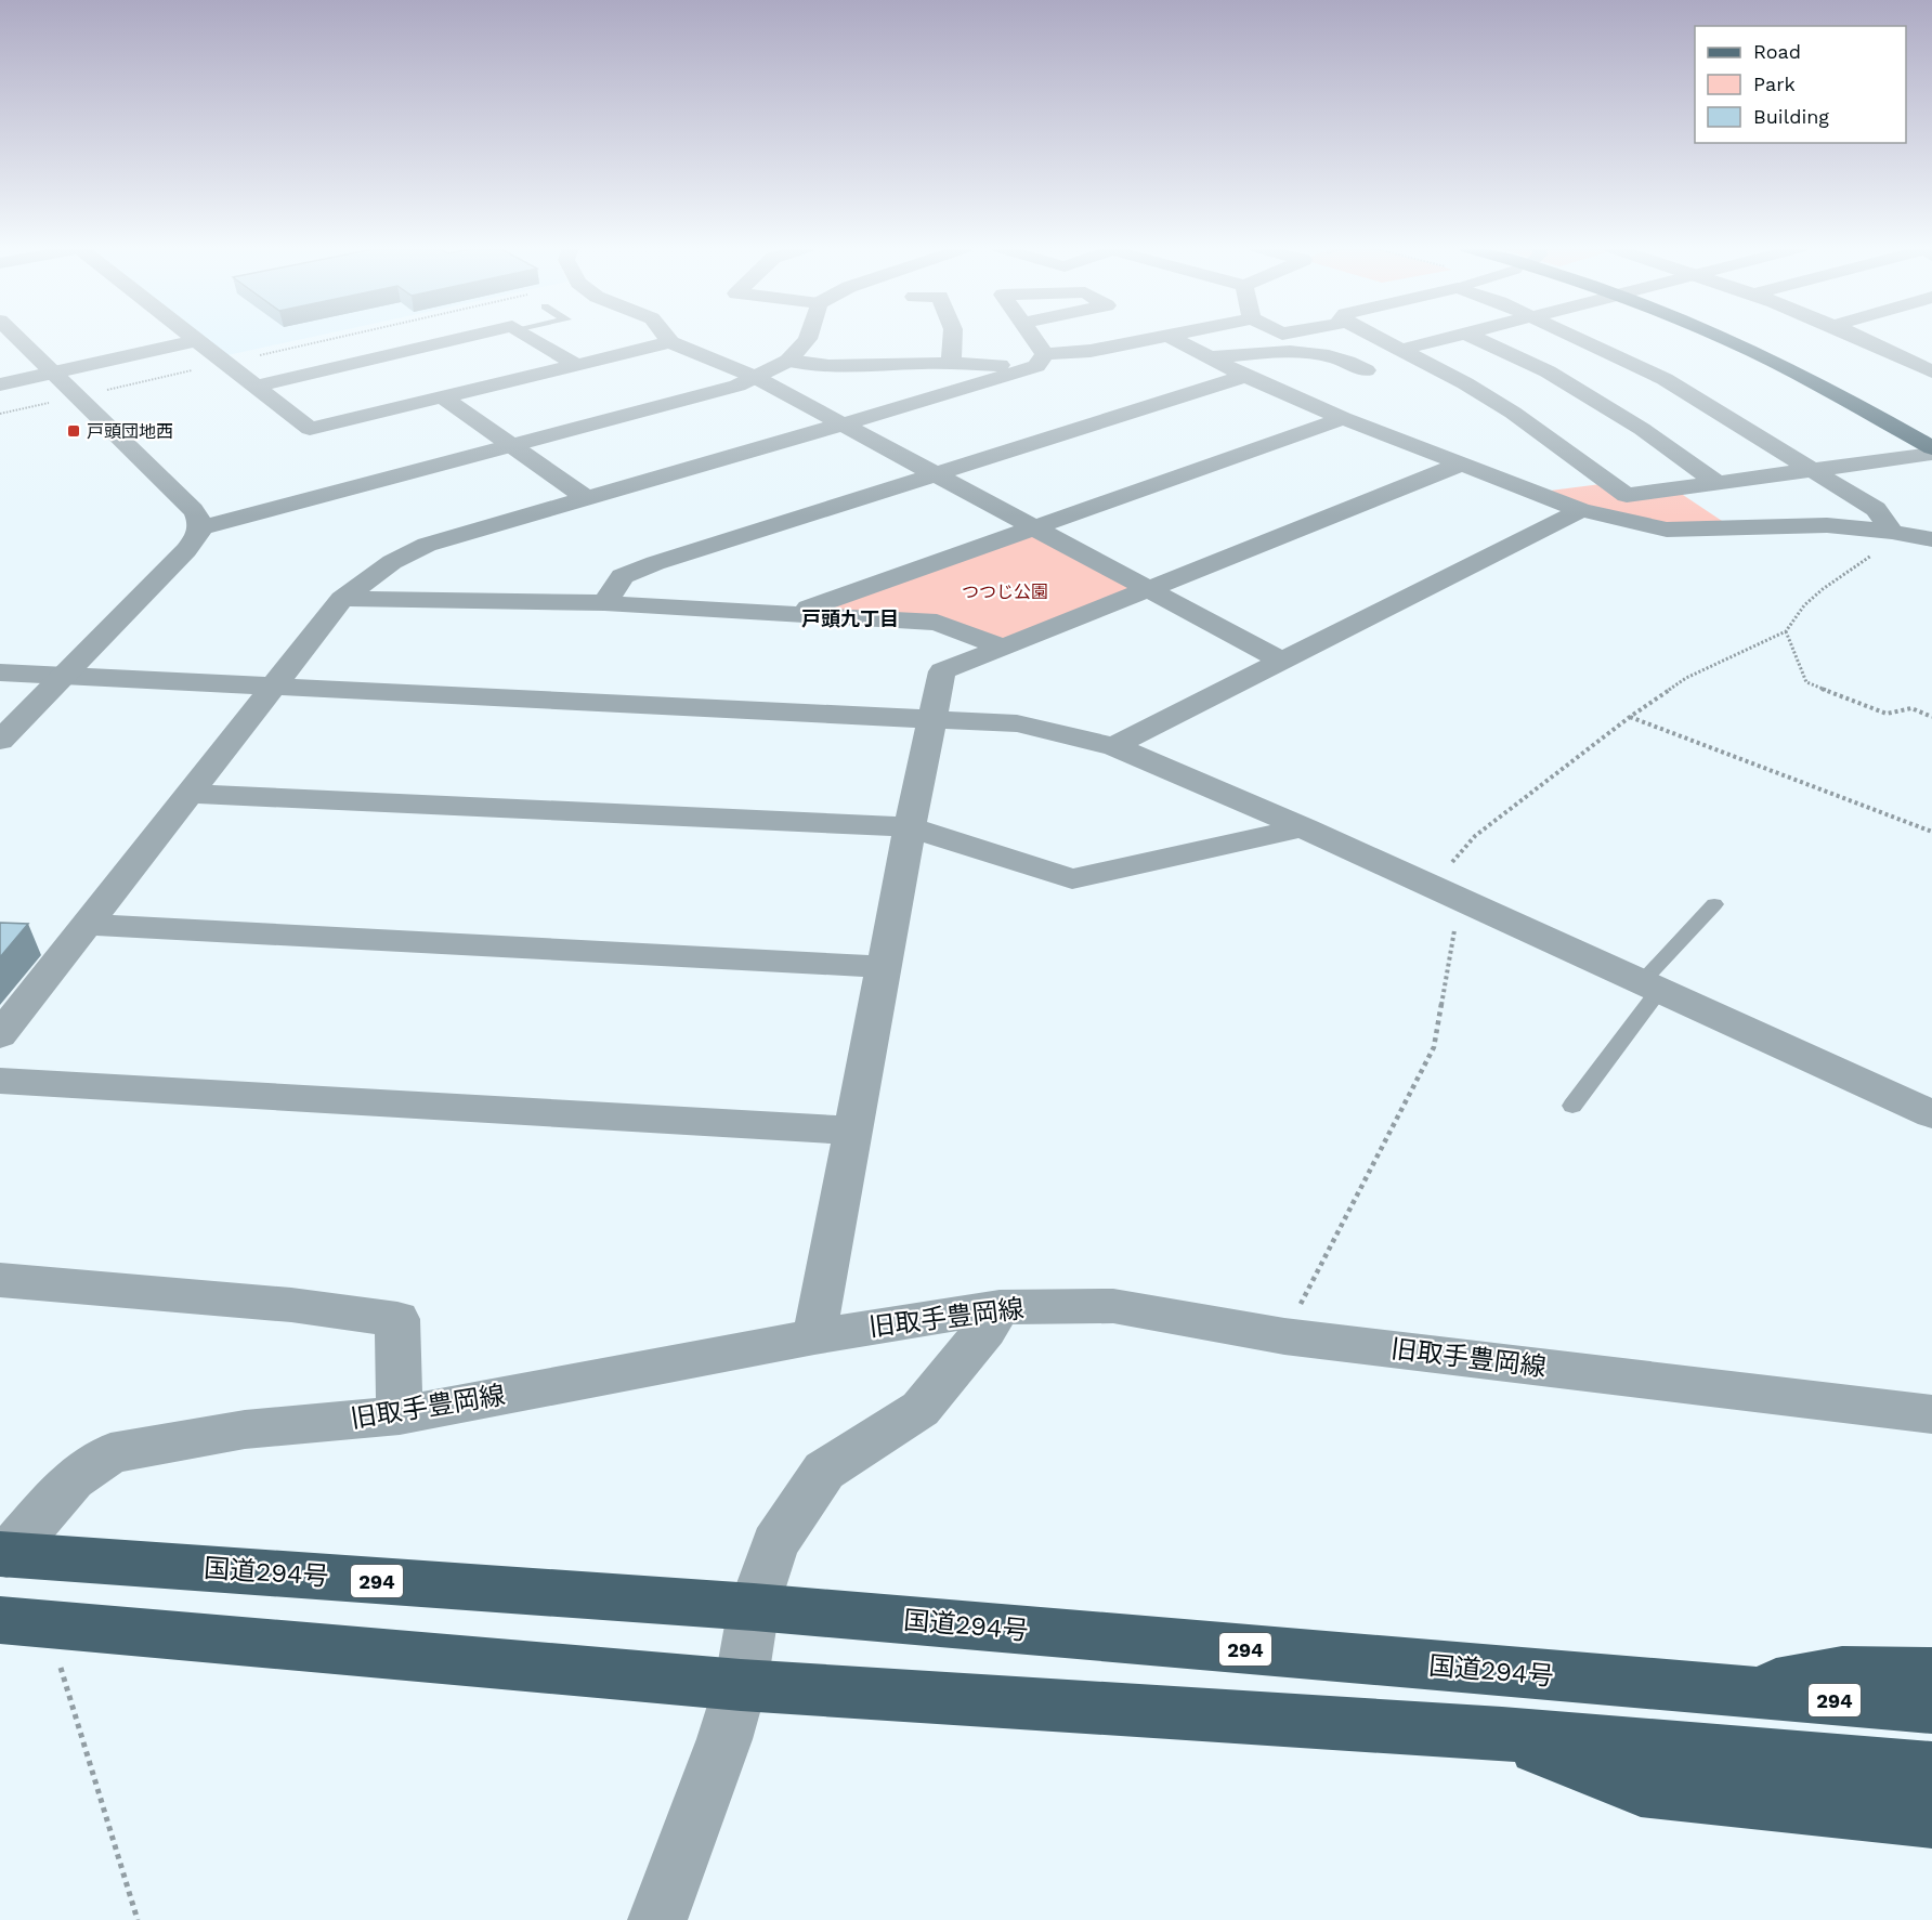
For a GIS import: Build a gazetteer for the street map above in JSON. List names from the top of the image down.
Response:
{
  "streets": {
    "highway": ["国道294号", "294"],
    "street": ["旧取手豊岡線"]
  },
  "crossings": [
    ["旧取手豊岡線", "国道294号"]
  ],
  "districts": ["戸頭九丁目"],
  "parks": ["つつじ公園"],
  "places": {
    "transit": ["戸頭団地西"]
  },
  "legend": ["Road", "Park", "Building"]
}
